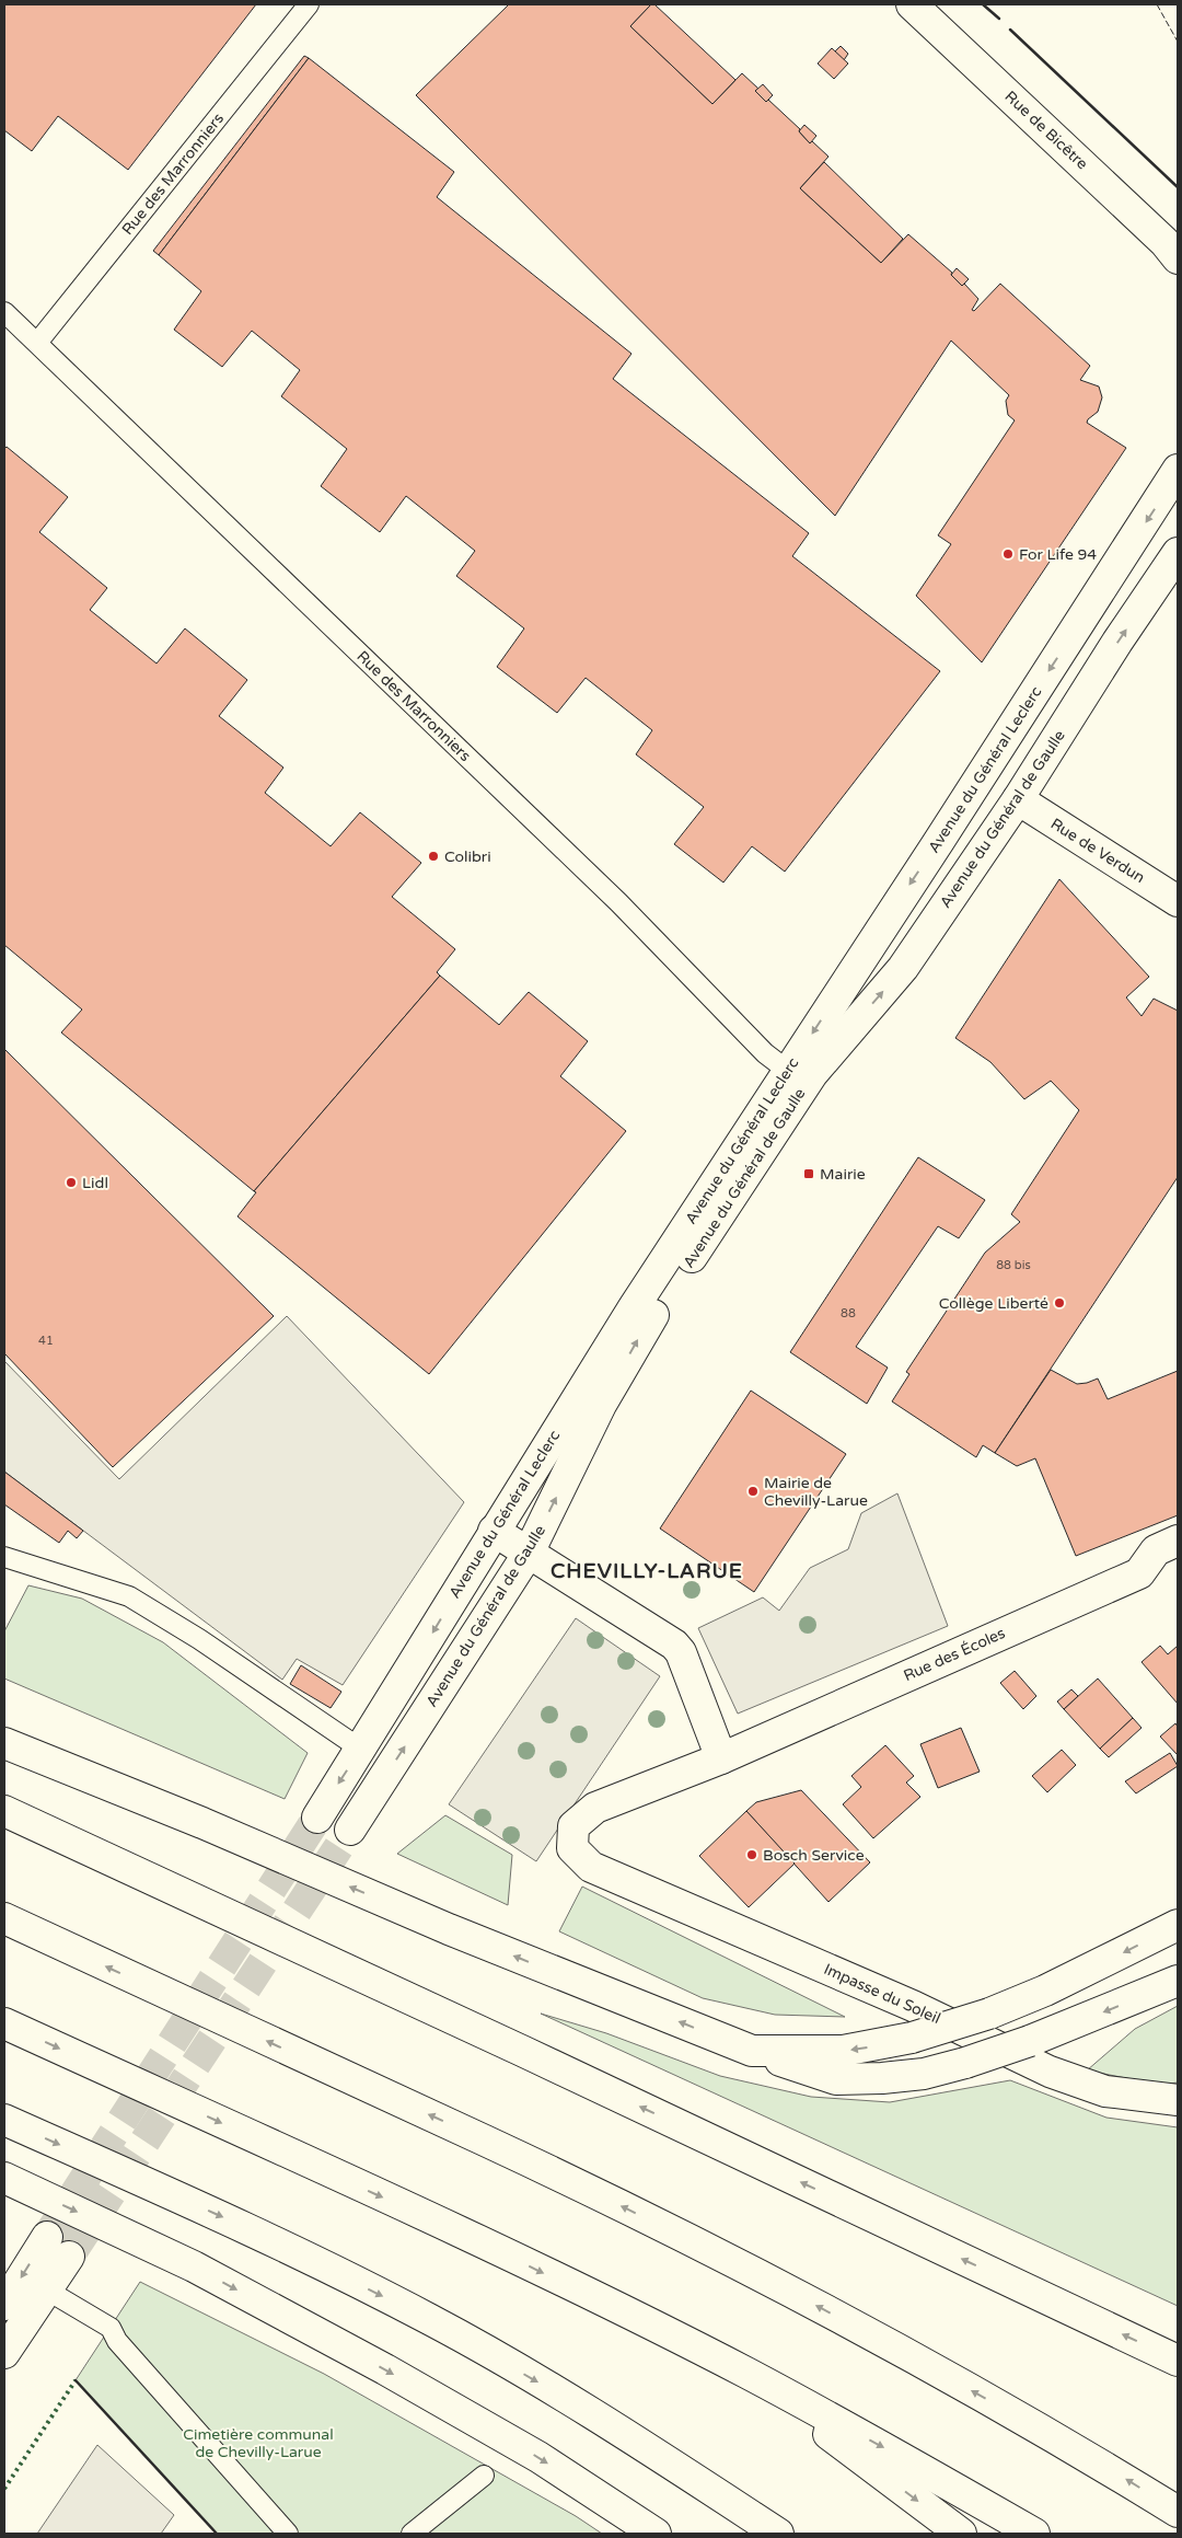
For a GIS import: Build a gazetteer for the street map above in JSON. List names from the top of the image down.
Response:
{
  "streets": {
    "main road": [
      "Rue de Bicêtre",
      "Avenue du Général Leclerc",
      "Avenue du Général de Gaulle",
      "Rue de Verdun",
      "Rue des Écoles",
      "Impasse du Soleil"
    ],
    "lane": ["Rue des Marronniers"]
  },
  "crossings": [
    ["Rue des Marronniers", "Avenue du Général Leclerc"],
    ["Avenue du Général de Gaulle", "Rue de Verdun"],
    ["Rue des Écoles", "Impasse du Soleil"]
  ],
  "one_way": ["Avenue du Général Leclerc", "Avenue du Général de Gaulle"],
  "districts": ["CHEVILLY-LARUE"],
  "parks": ["Cimetière communal de Chevilly-Larue"],
  "places": {
    "other": [
      "For Life 94",
      "Colibri",
      "Lidl",
      "Collège Liberté",
      "Mairie de Chevilly-Larue",
      "Bosch Service"
    ],
    "transit": ["Mairie"]
  },
  "house_numbers": ["88 bis", "88", "41"]
}
